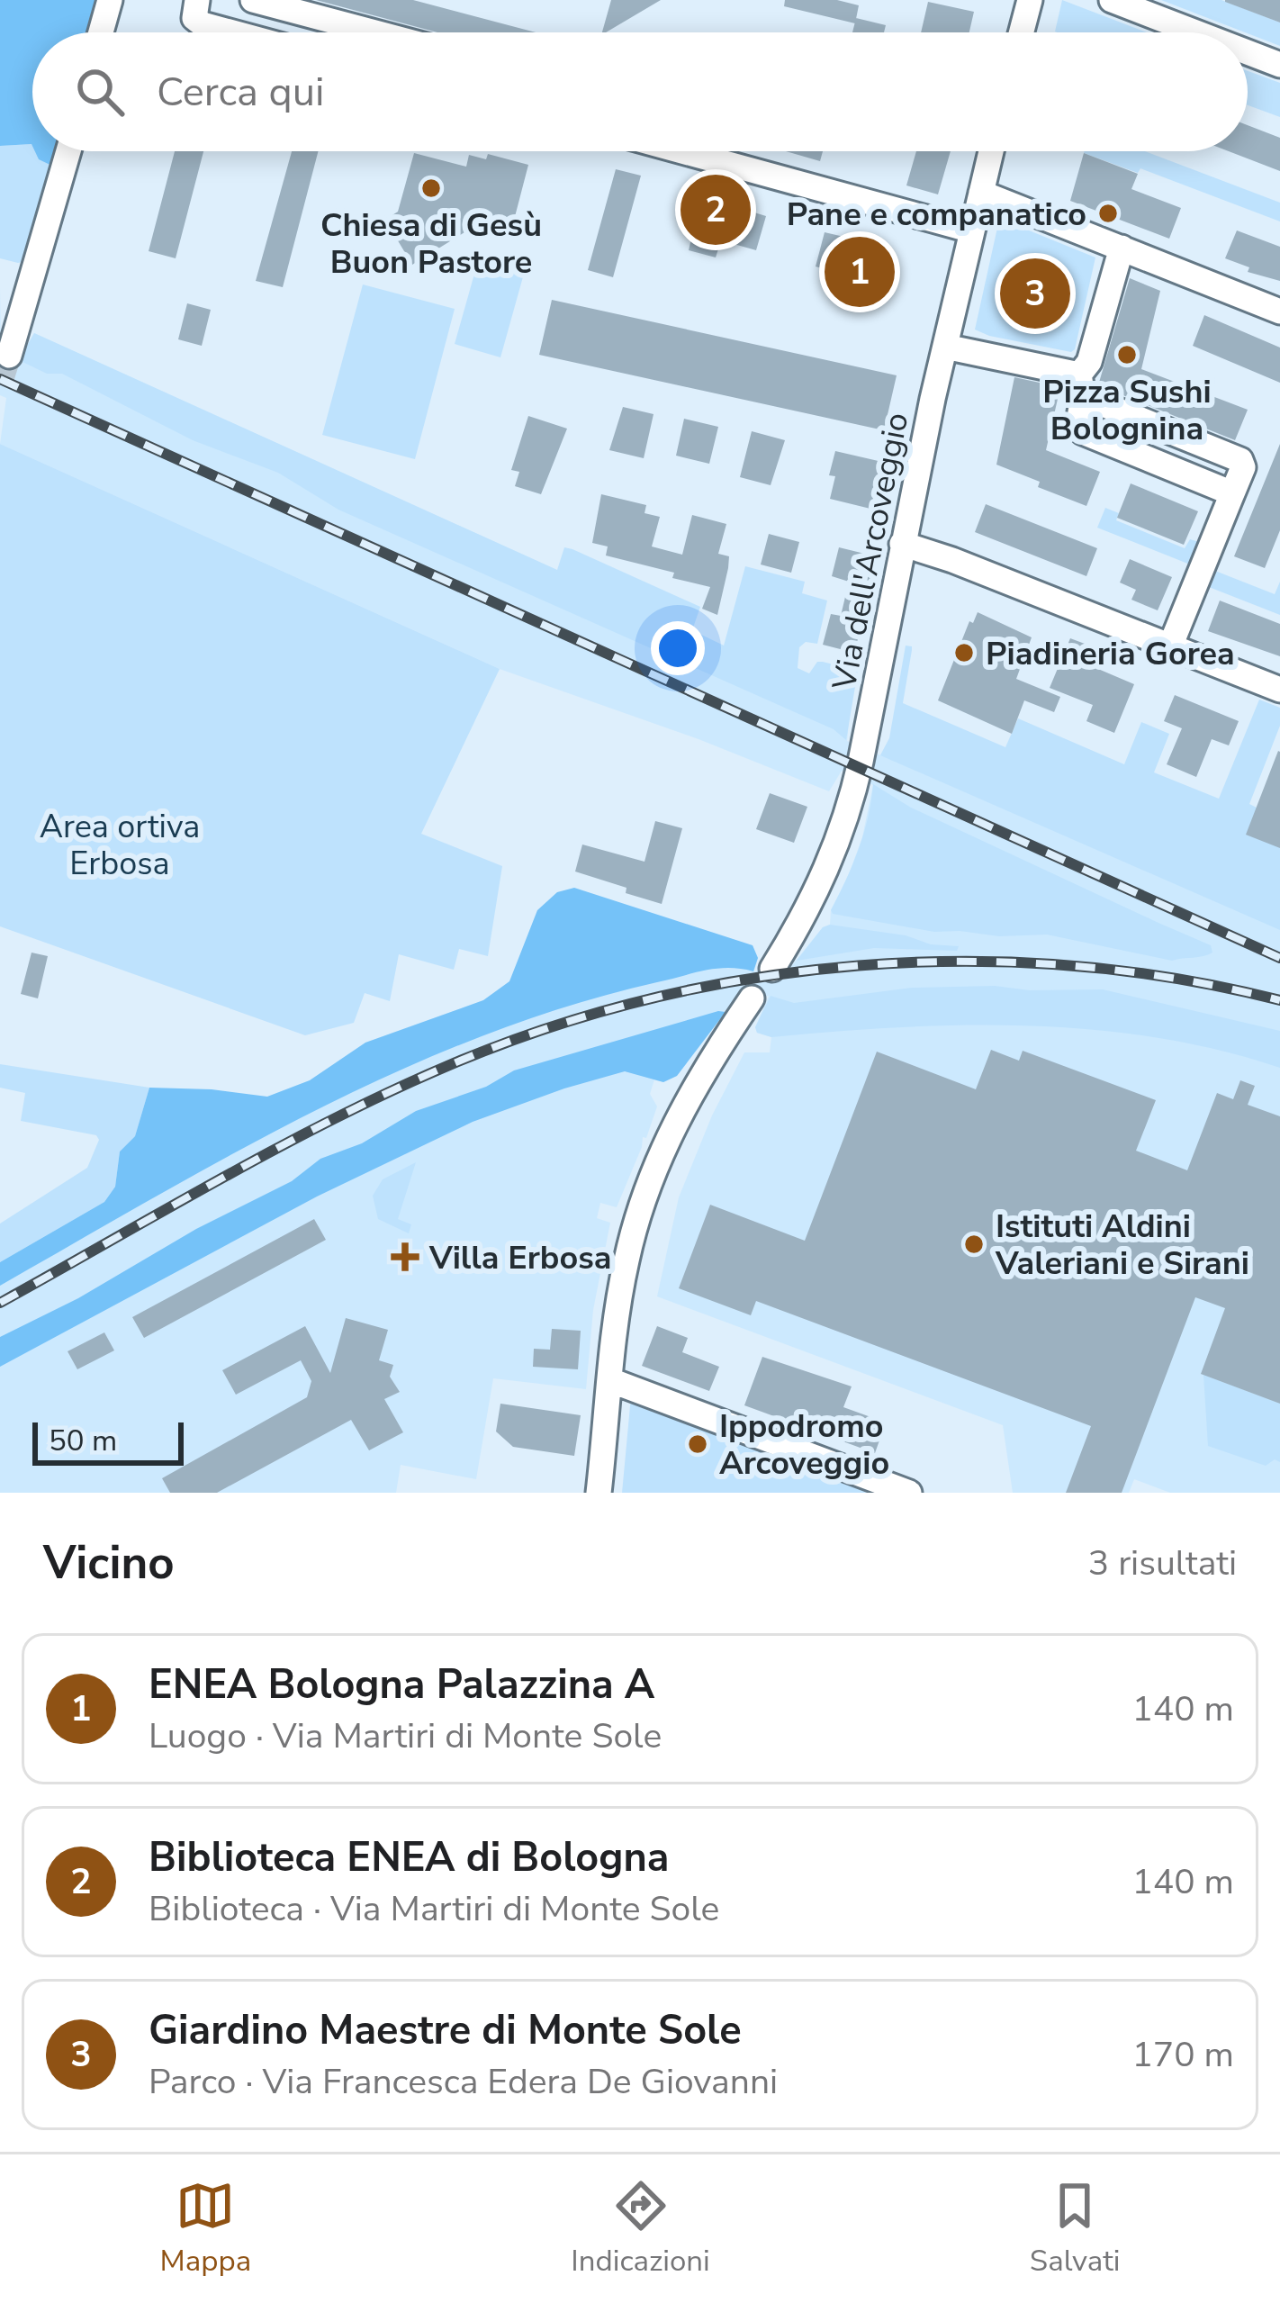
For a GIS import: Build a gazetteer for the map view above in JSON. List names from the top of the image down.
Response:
{
  "streets": {
    "street": ["Via dell'Arcoveggio"]
  },
  "parks": ["Area ortiva Erbosa"],
  "places": {
    "other": [
      "Chiesa di Gesù Buon Pastore",
      "Pane e companatico",
      "Pizza Sushi Bolognina",
      "Piadineria Gorea",
      "Istituti Aldini Valeriani e Sirani",
      "Ippodromo Arcoveggio"
    ],
    "health": ["Villa Erbosa"]
  },
  "scale_bar": "50 m",
  "page": {
    "search": "Cerca qui",
    "pins": ["2", "1", "3"],
    "scale": "50 m",
    "heading": ["Vicino", "3 risultati"],
    "list": [
      {
        "mark": "1",
        "name": "ENEA Bologna Palazzina A",
        "note": "Luogo · Via Martiri di Monte Sole",
        "value": "140 m"
      },
      {
        "mark": "2",
        "name": "Biblioteca ENEA di Bologna",
        "note": "Biblioteca · Via Martiri di Monte Sole",
        "value": "140 m"
      },
      {
        "mark": "3",
        "name": "Giardino Maestre di Monte Sole",
        "note": "Parco · Via Francesca Edera De Giovanni",
        "value": "170 m"
      }
    ],
    "nav": ["Mappa", "Indicazioni", "Salvati"]
  }
}
